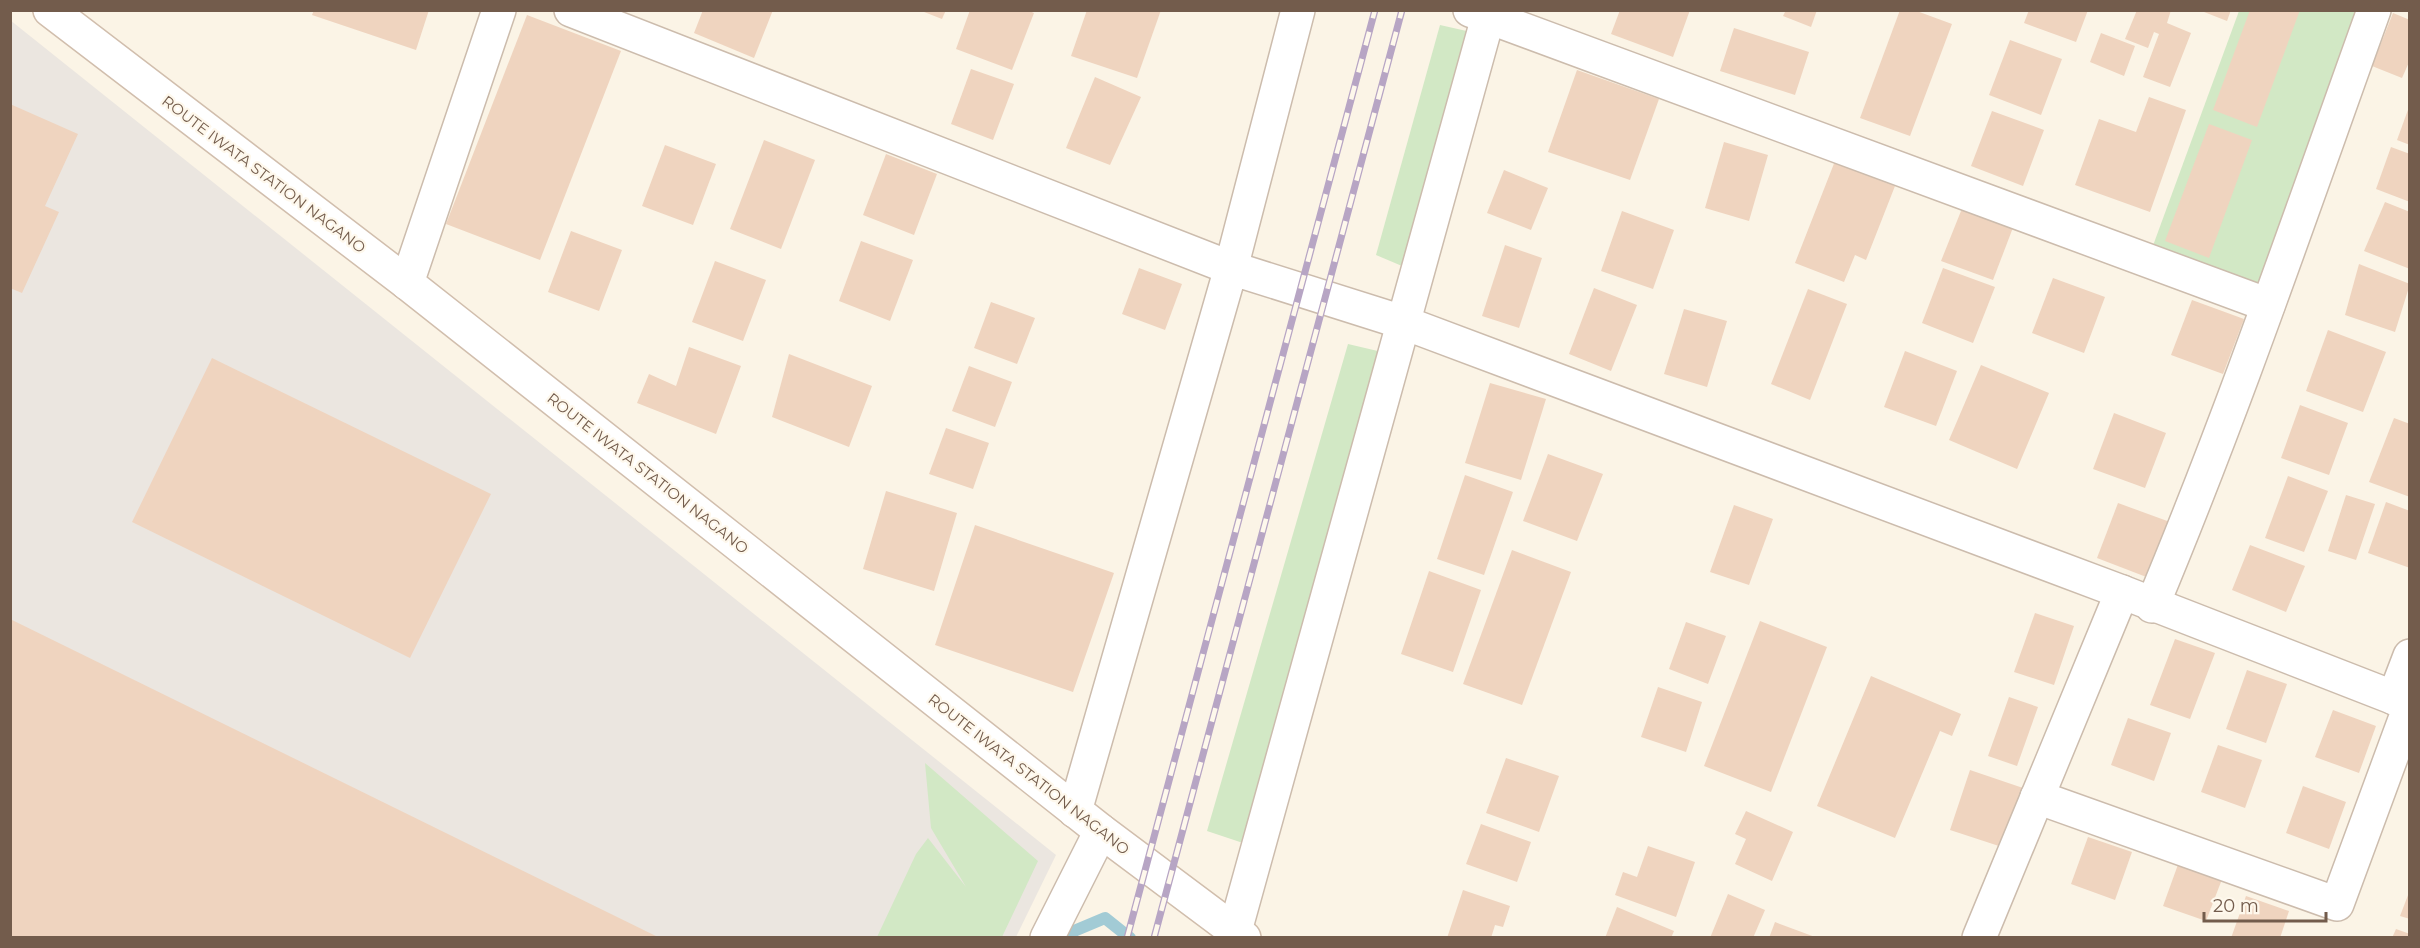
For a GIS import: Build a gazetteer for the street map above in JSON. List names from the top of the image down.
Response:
{
  "streets": {
    "street": ["ROUTE IWATA STATION NAGANO"]
  },
  "scale_bar": "20 m"
}
